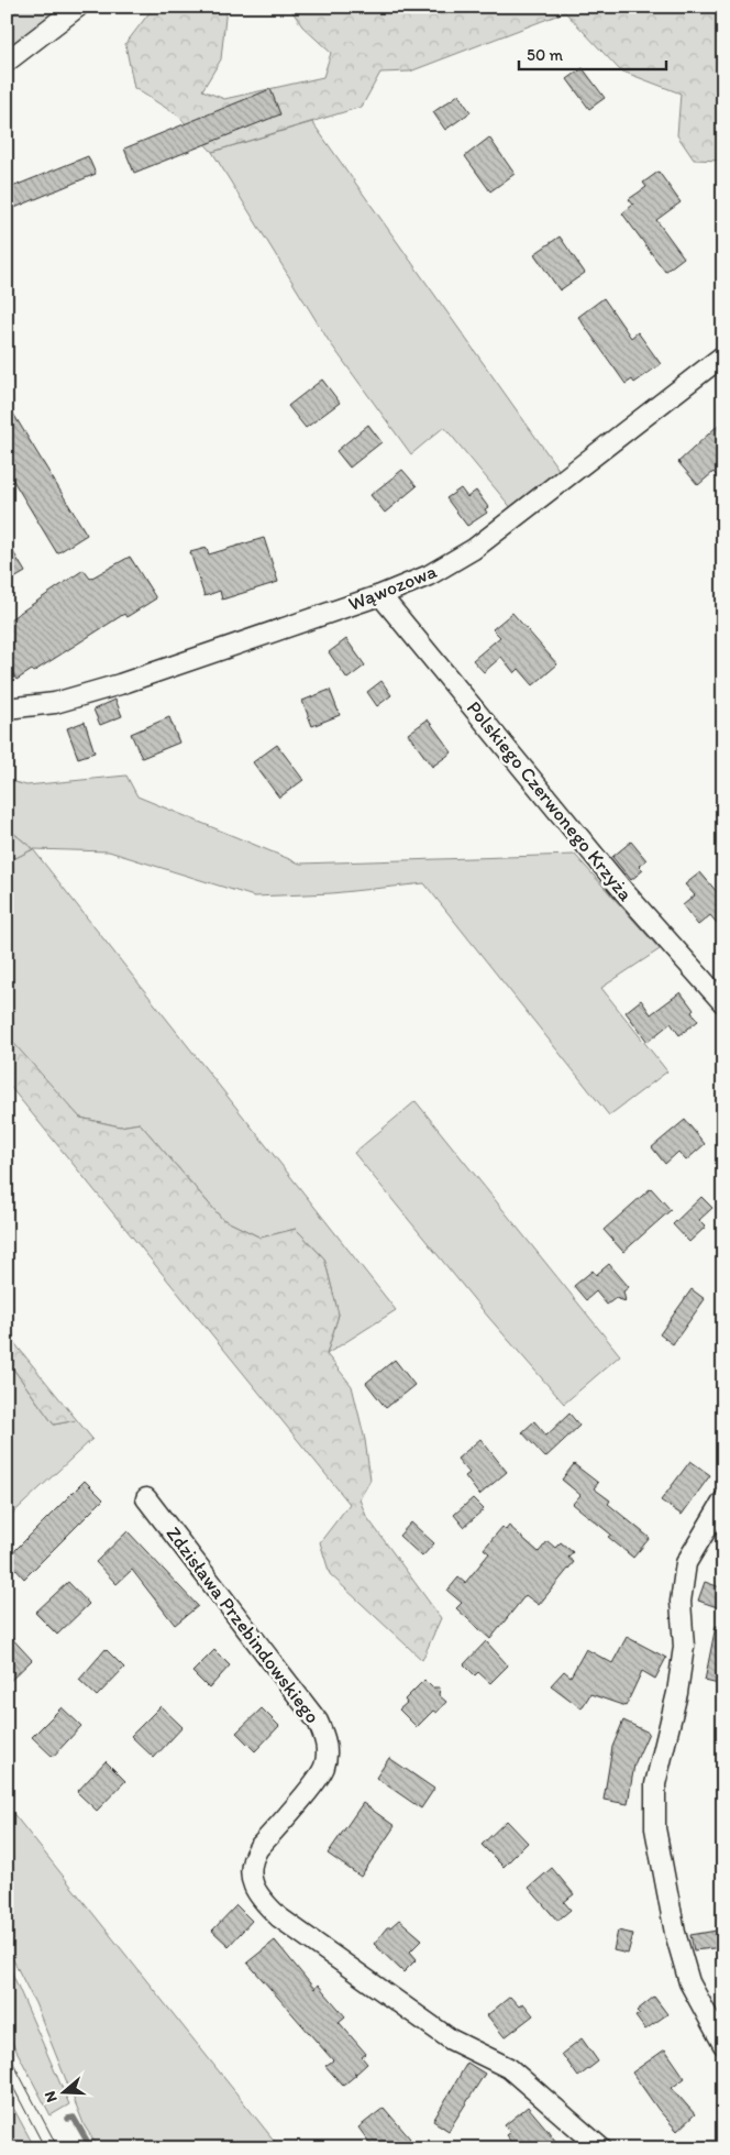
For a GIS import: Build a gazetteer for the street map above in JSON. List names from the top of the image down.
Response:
{
  "streets": {
    "street": ["Wąwozowa", "Polskiego Czerwonego Krzyża", "Zdzisława Przebindowskiego"]
  },
  "crossings": [
    ["Wąwozowa", "Polskiego Czerwonego Krzyża"]
  ],
  "scale_bar": "50 m",
  "north": "left"
}
